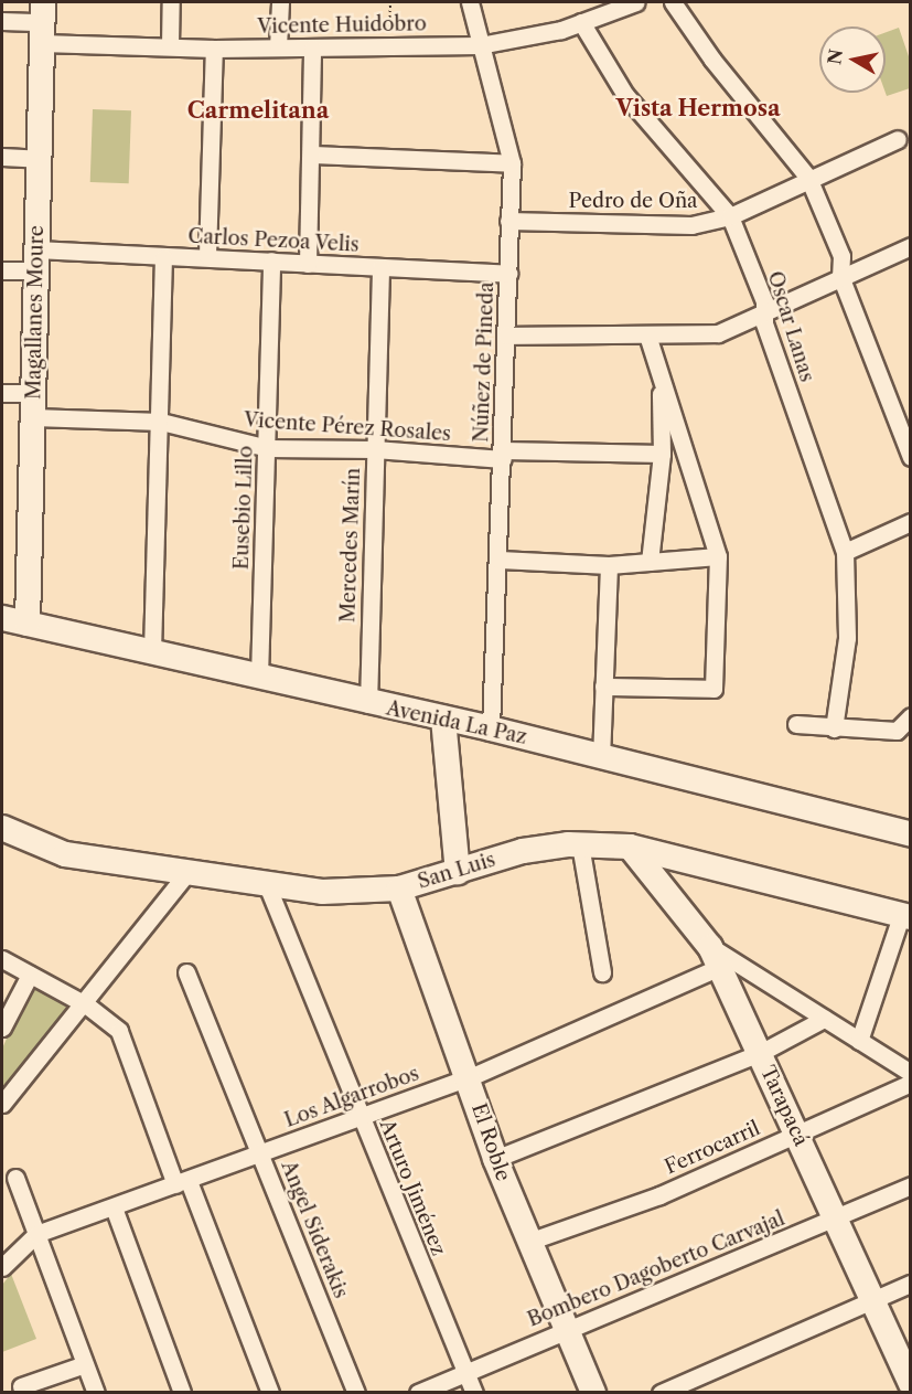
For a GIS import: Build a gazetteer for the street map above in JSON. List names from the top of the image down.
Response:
{
  "streets": {
    "street": [
      "Vicente Huidobro",
      "Pedro de Oña",
      "Carlos Pezoa Velis",
      "Magallanes Moure",
      "Oscar Lanas",
      "Núñez de Pineda",
      "Vicente Pérez Rosales",
      "Eusebio Lillo",
      "Mercedes Marín",
      "Avenida La Paz",
      "San Luis",
      "Los Algarrobos",
      "Tarapacá",
      "El Roble",
      "Ferrocarril",
      "Arturo Jiménez",
      "Angel Siderakis",
      "Bombero Dagoberto Carvajal"
    ]
  },
  "crossings": [
    ["Vicente Huidobro", "Magallanes Moure"],
    ["Vicente Huidobro", "Oscar Lanas"],
    ["Vicente Huidobro", "Núñez de Pineda"],
    ["Pedro de Oña", "Oscar Lanas"],
    ["Pedro de Oña", "Núñez de Pineda"],
    ["Carlos Pezoa Velis", "Magallanes Moure"],
    ["Carlos Pezoa Velis", "Núñez de Pineda"],
    ["Carlos Pezoa Velis", "Eusebio Lillo"],
    ["Carlos Pezoa Velis", "Mercedes Marín"],
    ["Magallanes Moure", "Vicente Pérez Rosales"],
    ["Magallanes Moure", "Avenida La Paz"],
    ["Núñez de Pineda", "Vicente Pérez Rosales"],
    ["Núñez de Pineda", "Avenida La Paz"],
    ["Vicente Pérez Rosales", "Eusebio Lillo"],
    ["Vicente Pérez Rosales", "Mercedes Marín"],
    ["Eusebio Lillo", "Avenida La Paz"],
    ["Mercedes Marín", "Avenida La Paz"],
    ["San Luis", "Tarapacá"],
    ["San Luis", "El Roble"],
    ["San Luis", "Arturo Jiménez"],
    ["Los Algarrobos", "Tarapacá"],
    ["Los Algarrobos", "El Roble"],
    ["Los Algarrobos", "Arturo Jiménez"],
    ["Los Algarrobos", "Angel Siderakis"],
    ["Tarapacá", "Ferrocarril"],
    ["Tarapacá", "Bombero Dagoberto Carvajal"],
    ["El Roble", "Ferrocarril"],
    ["El Roble", "Bombero Dagoberto Carvajal"],
    ["Arturo Jiménez", "Bombero Dagoberto Carvajal"]
  ],
  "districts": ["Vista Hermosa", "Carmelitana"],
  "north": "left"
}
